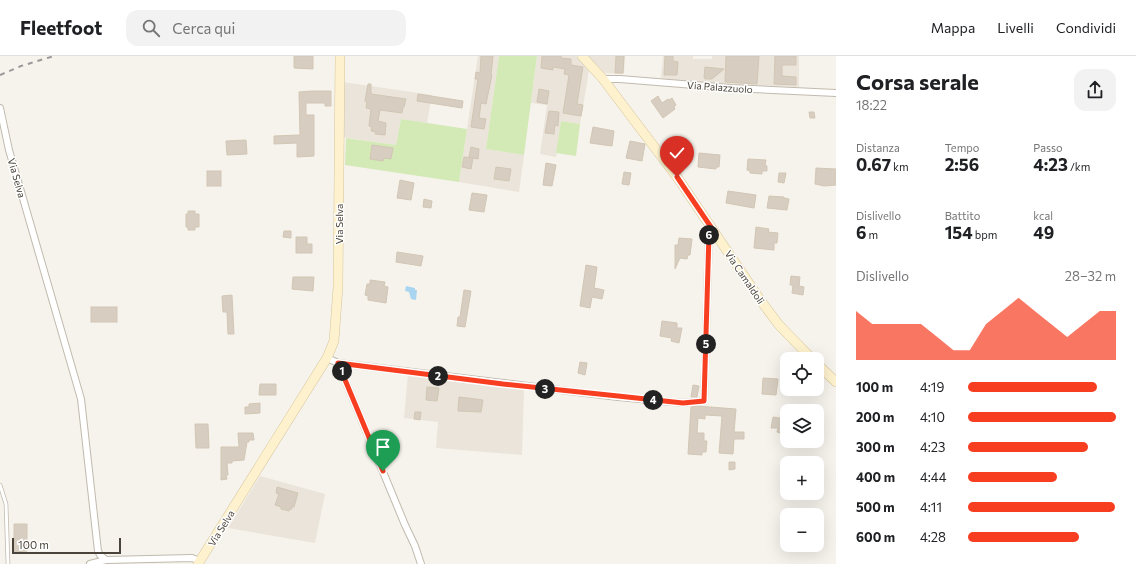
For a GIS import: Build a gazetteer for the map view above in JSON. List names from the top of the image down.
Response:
{
  "streets": {
    "street": ["Via Palazzuolo", "Via Selva", "Via Camaldoli"]
  },
  "crossings": [
    ["Via Palazzuolo", "Via Camaldoli"]
  ],
  "scale_bar": "100 m",
  "page": {
    "header": "Fleetfoot",
    "search": "Cerca qui",
    "nav": ["Mappa", "Livelli", "Condividi"],
    "heading": ["Corsa serale", "18:22"],
    "stats": [
      ["Distanza", "0.67 km"],
      ["Tempo", "2:56"],
      ["Passo", "4:23 /km"],
      ["Dislivello", "6 m"],
      ["Battito", "154 bpm"],
      ["kcal", "49"]
    ],
    "pins": [
      "6",
      "5",
      "1",
      "2",
      "3",
      "4"
    ],
    "chart": ["Dislivello", "28–32 m"],
    "map_buttons": ["+", "−"],
    "list": [
      {
        "name": "100 m",
        "note": "4:19"
      },
      {
        "name": "200 m",
        "note": "4:10"
      },
      {
        "name": "300 m",
        "note": "4:23"
      },
      {
        "name": "400 m",
        "note": "4:44"
      },
      {
        "name": "500 m",
        "note": "4:11"
      },
      {
        "name": "600 m",
        "note": "4:28"
      }
    ],
    "scale": "100 m"
  }
}
